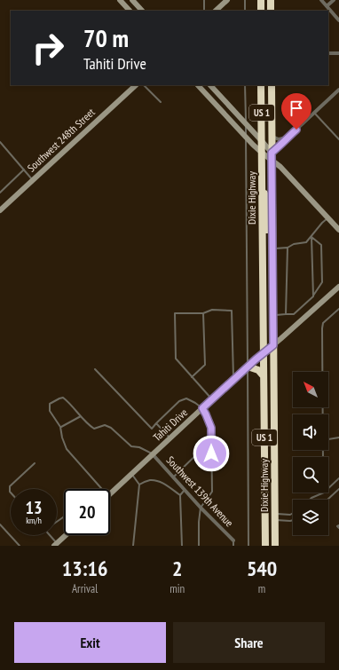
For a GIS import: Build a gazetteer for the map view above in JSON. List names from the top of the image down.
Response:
{
  "streets": {
    "highway": ["US 1", "Dixie Highway"],
    "street": ["Southwest 248th Street", "Tahiti Drive", "Southwest 139th Avenue"]
  },
  "crossings": [
    ["Dixie Highway", "Tahiti Drive"],
    ["Tahiti Drive", "Southwest 139th Avenue"]
  ],
  "north": "top left",
  "page": {
    "turn": ["70 m", "Tahiti Drive"],
    "speed": "13 km/h",
    "limit": "20",
    "eta": [
      "13:16",
      "Arrival",
      "2",
      "min",
      "540",
      "m"
    ],
    "buttons": ["Exit", "Share"]
  }
}
